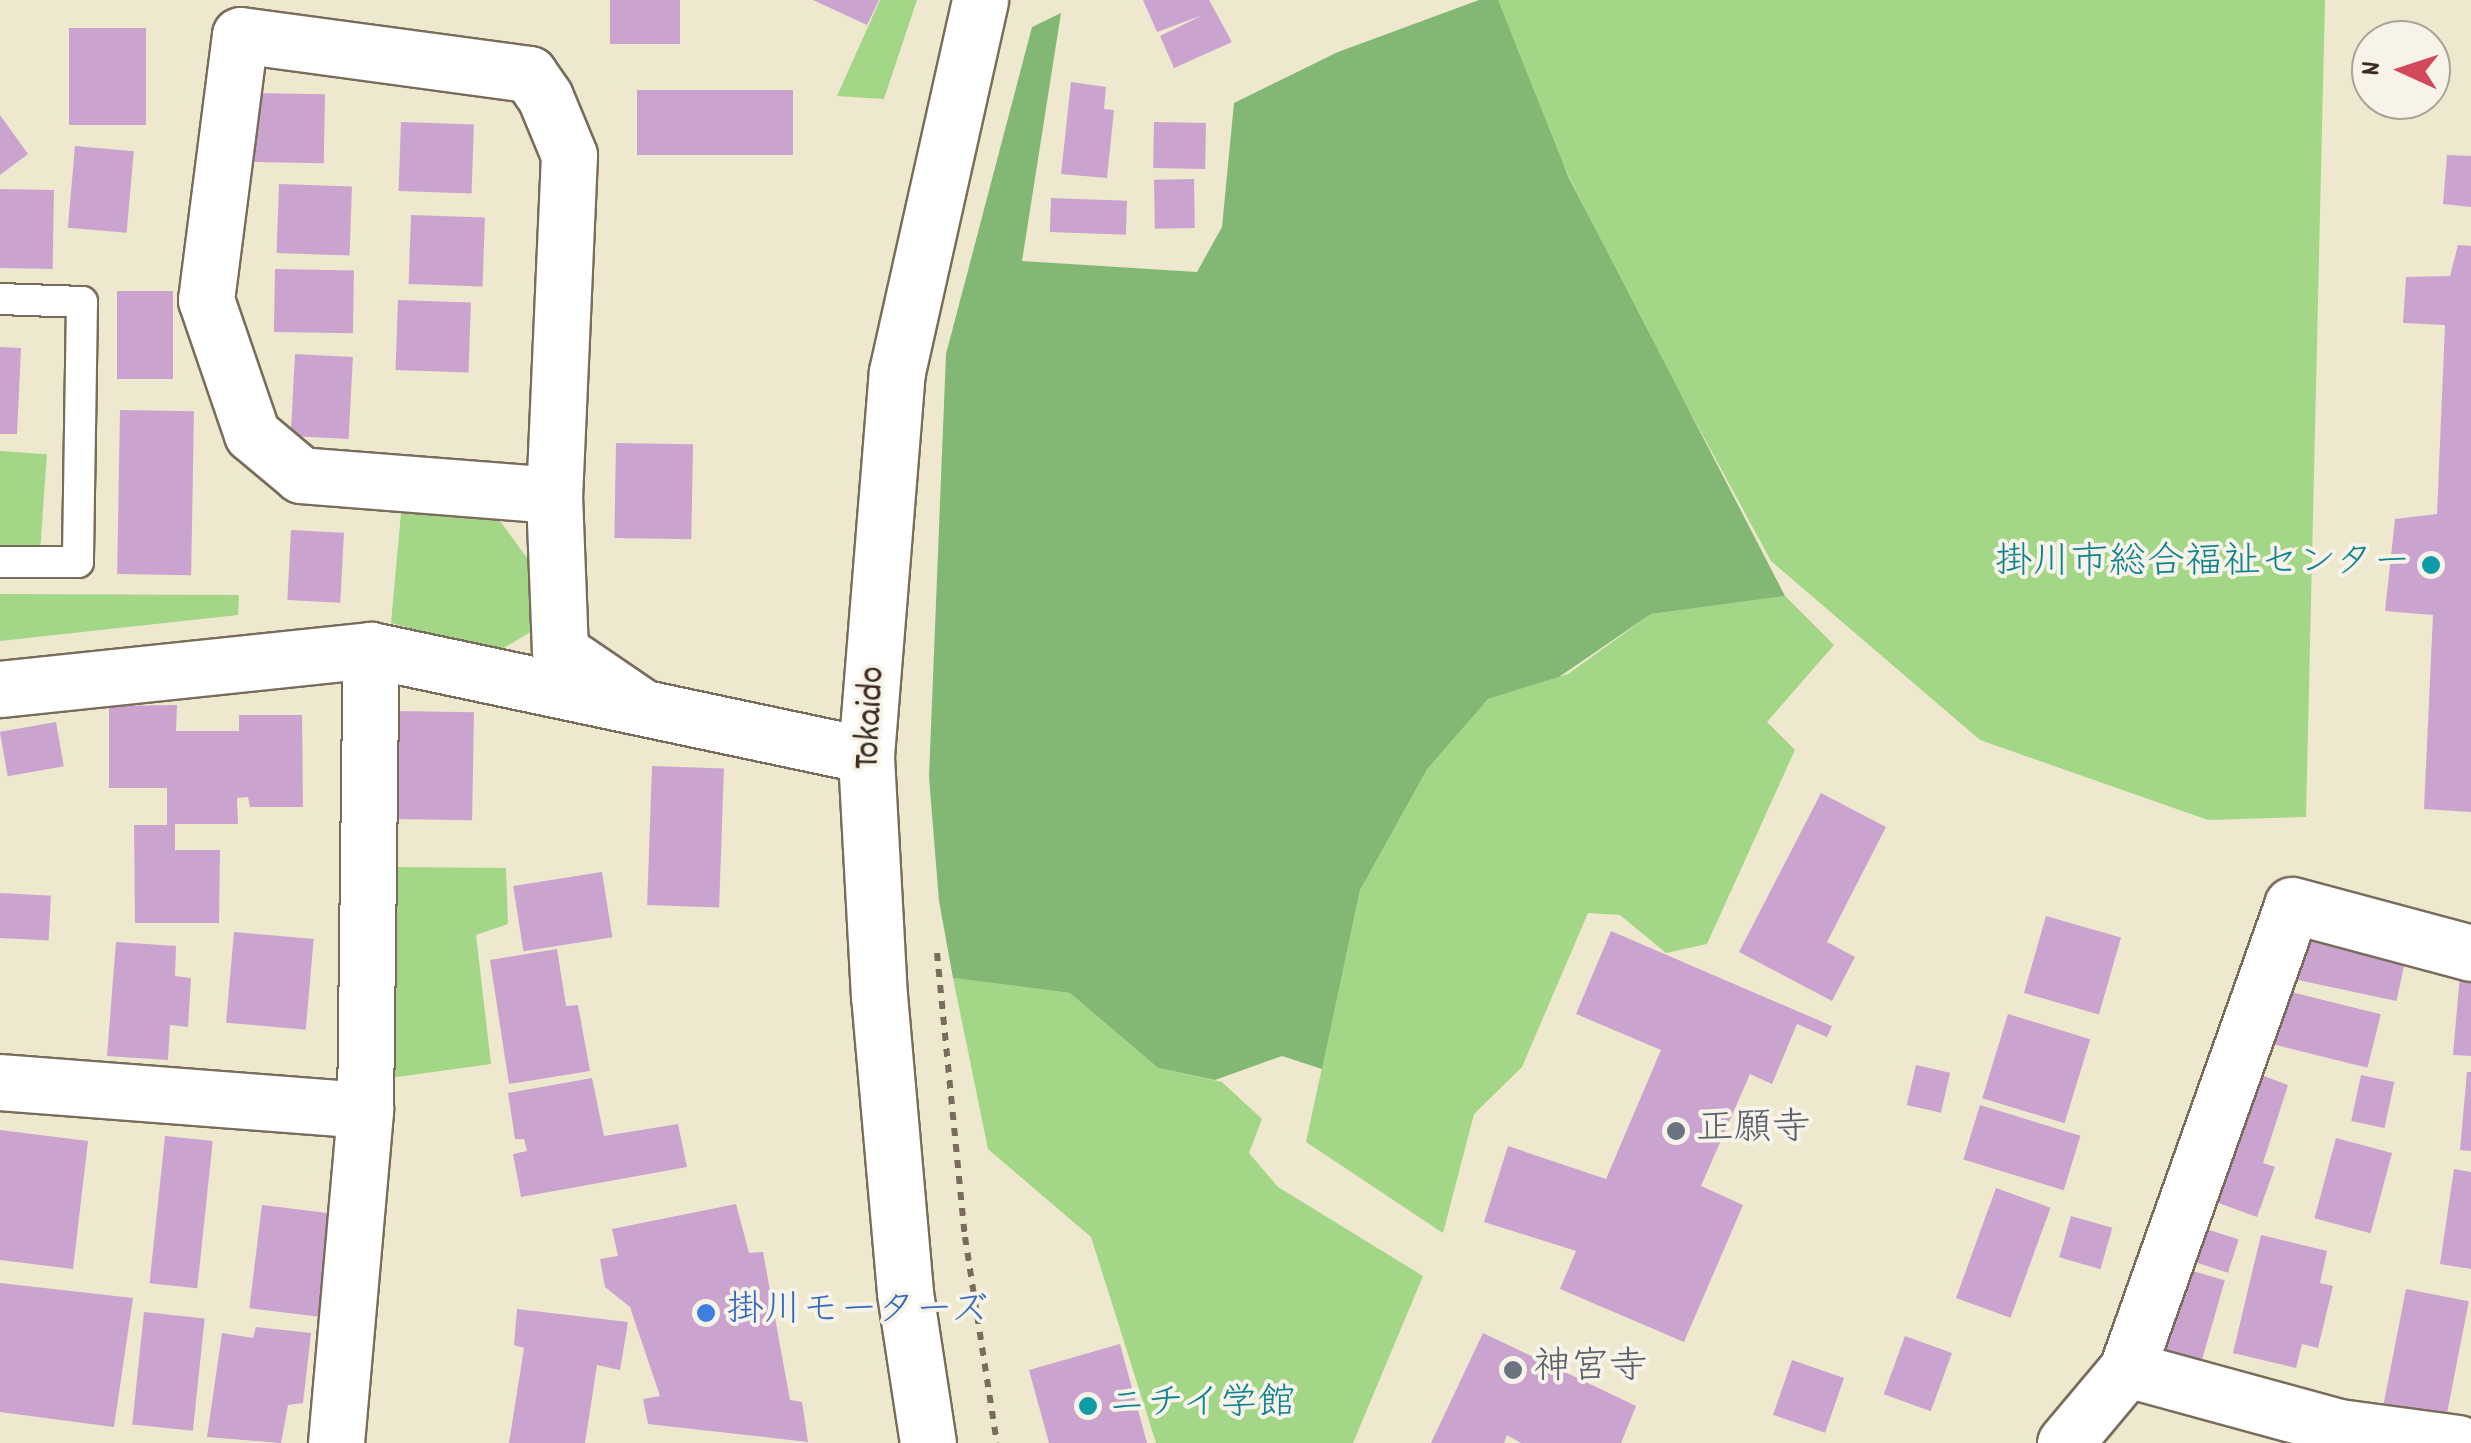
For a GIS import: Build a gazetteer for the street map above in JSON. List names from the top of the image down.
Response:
{
  "streets": {
    "street": ["Tokaido"]
  },
  "places": [
    "掛川市総合福祉センター",
    "正願寺",
    "掛川モーターズ",
    "神宮寺",
    "ニチイ学館"
  ],
  "north": "left"
}
